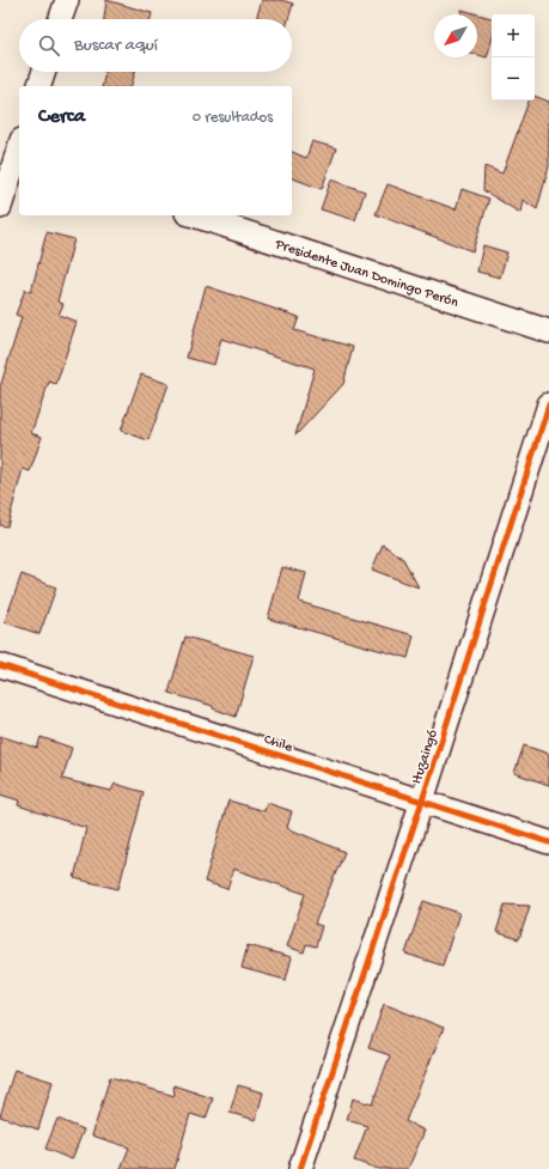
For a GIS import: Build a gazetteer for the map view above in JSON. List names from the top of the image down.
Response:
{
  "streets": {
    "street": ["Presidente Juan Domingo Perón", "Chile", "Ituzaingó"]
  },
  "crossings": [
    ["Chile", "Ituzaingó"]
  ],
  "north": "bottom left",
  "page": {
    "map_buttons": ["+", "−"],
    "search": "Buscar aquí",
    "heading": ["Cerca", "0 resultados"]
  }
}
